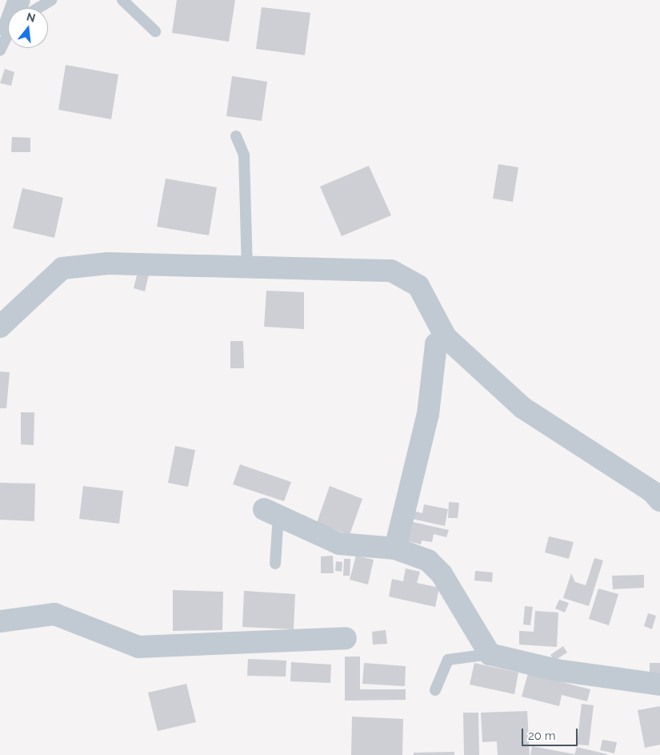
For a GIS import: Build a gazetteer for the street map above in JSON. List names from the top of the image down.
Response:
{
  "scale_bar": "20 m",
  "north": "top"
}
